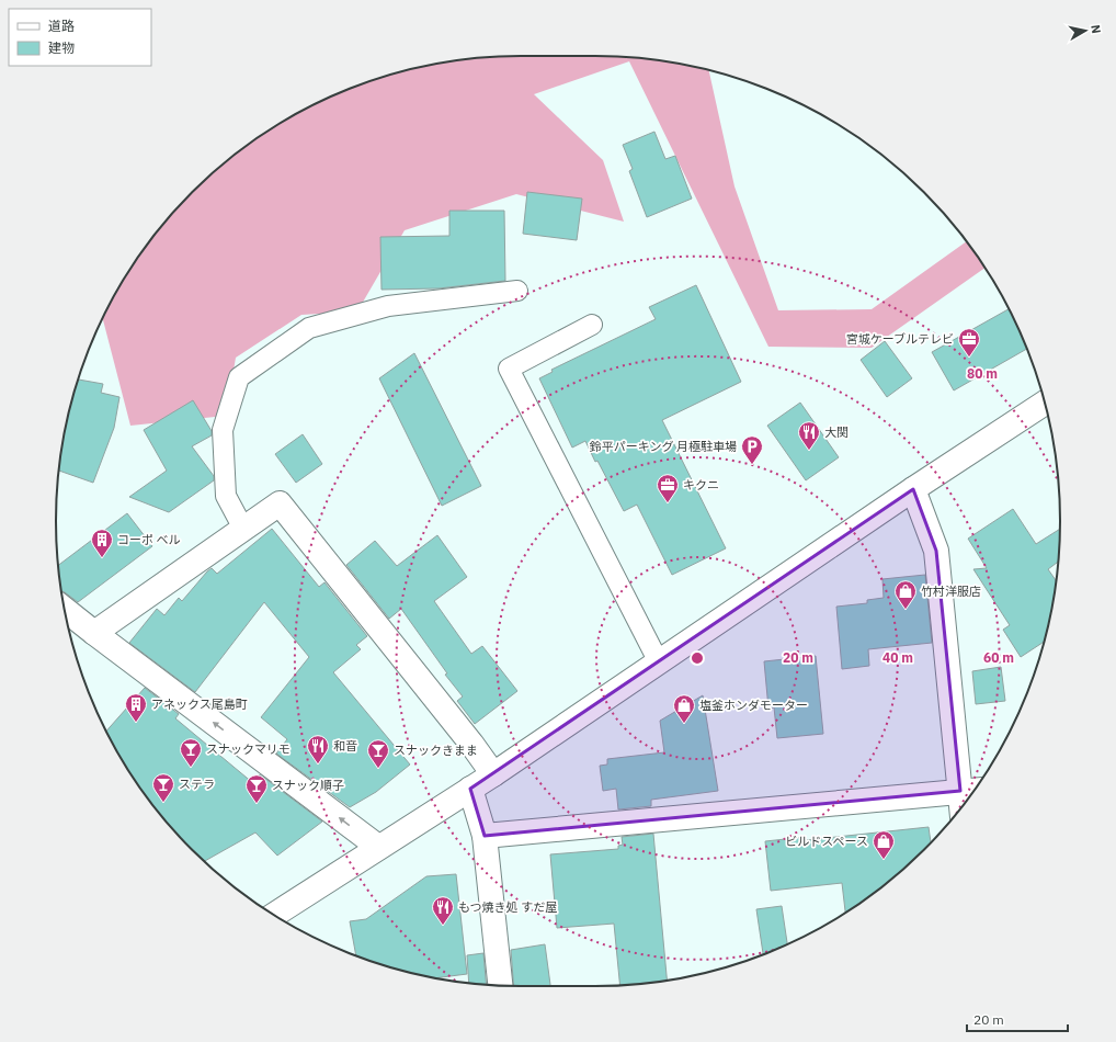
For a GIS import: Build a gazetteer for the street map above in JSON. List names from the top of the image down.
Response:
{
  "places": {
    "office": ["宮城ケーブルテレビ", "キクニ"],
    "restaurant": ["大関", "和音", "もつ焼き処 すだ屋"],
    "parking": ["鈴平パーキング 月極駐車場"],
    "building": ["コーポ ベル", "アネックス尾島町"],
    "shop": ["竹村洋服店", "塩釜ホンダモーター", "ビルドスペース"],
    "bar": [
      "スナックマリモ",
      "スナックきまま",
      "ステラ",
      "スナック順子"
    ]
  },
  "legend": ["道路", "建物"],
  "scale_bar": "20 m",
  "north": "right",
  "rings": [
    "80 m",
    "20 m",
    "40 m",
    "60 m"
  ]
}
